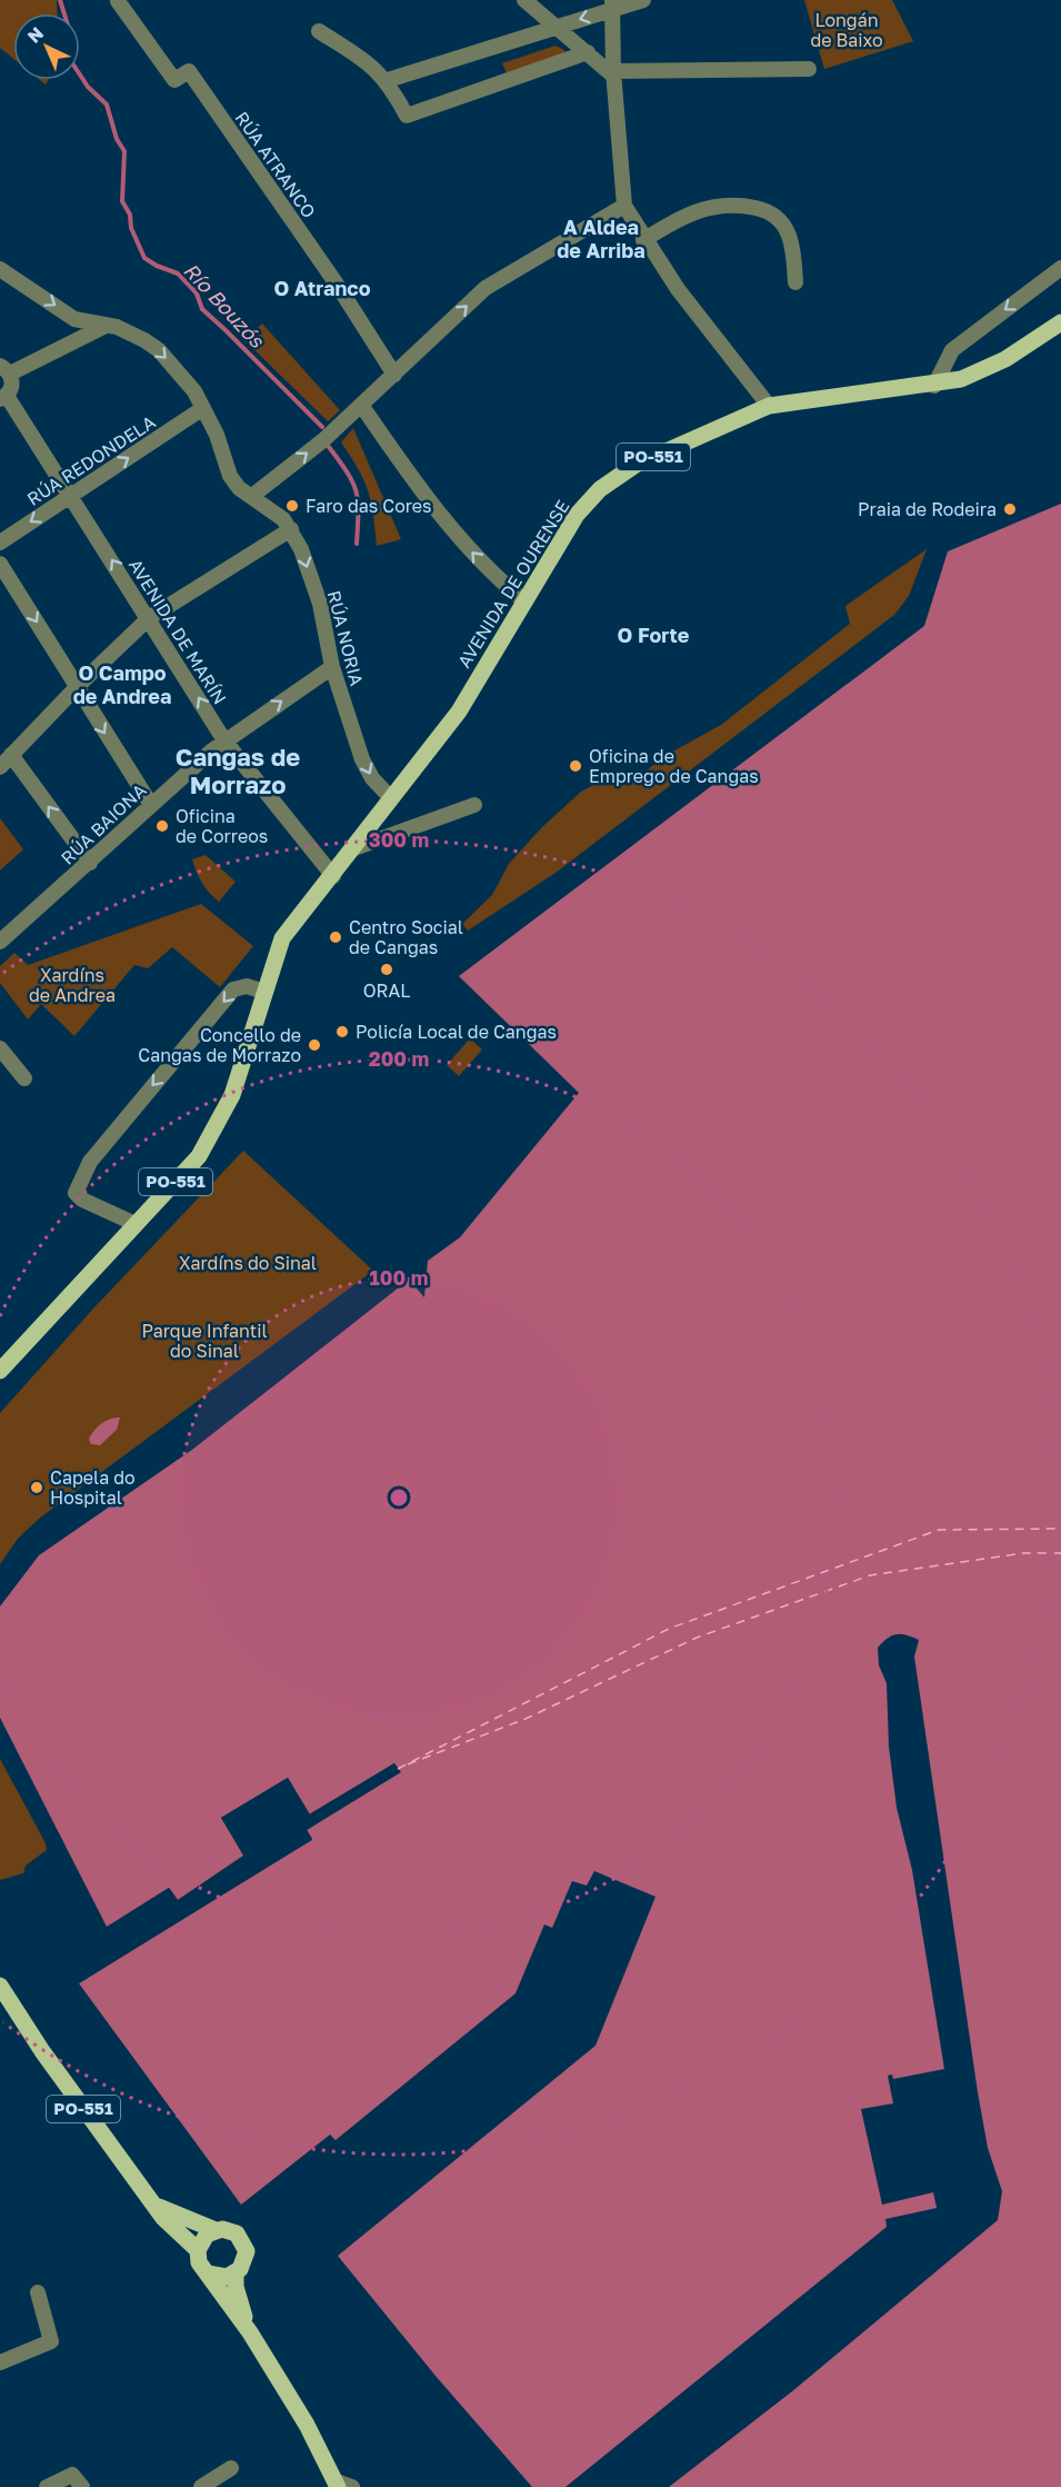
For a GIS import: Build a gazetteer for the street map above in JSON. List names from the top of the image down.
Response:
{
  "streets": {
    "main road": ["PO-551", "AVENIDA DE OURENSE"],
    "street": [
      "RÚA ATRANCO",
      "RÚA REDONDELA",
      "AVENIDA DE MARÍN",
      "RÚA NORIA",
      "RÚA BAIONA"
    ]
  },
  "crossings": [
    ["PO-551", "AVENIDA DE OURENSE"],
    ["PO-551", "AVENIDA DE MARÍN"],
    ["RÚA REDONDELA", "AVENIDA DE MARÍN"],
    ["RÚA REDONDELA", "RÚA NORIA"],
    ["AVENIDA DE OURENSE", "AVENIDA DE MARÍN"],
    ["AVENIDA DE OURENSE", "RÚA NORIA"],
    ["AVENIDA DE MARÍN", "RÚA BAIONA"],
    ["RÚA NORIA", "RÚA BAIONA"]
  ],
  "one_way": ["RÚA NORIA"],
  "districts": [
    "A Aldea de Arriba",
    "O Atranco",
    "O Forte",
    "O Campo de Andrea",
    "Cangas de Morrazo"
  ],
  "water": ["Río Bouzós"],
  "parks": [
    "Longán de Baixo",
    "Xardíns de Andrea",
    "Xardíns do Sinal",
    "Parque Infantil do Sinal"
  ],
  "places": [
    "Faro das Cores",
    "Praia de Rodeira",
    "Oficina de Emprego de Cangas",
    "Oficina de Correos",
    "Centro Social de Cangas",
    "ORAL",
    "Policía Local de Cangas",
    "Concello de Cangas de Morrazo",
    "Capela do Hospital"
  ],
  "north": "top left",
  "rings": ["300 m", "200 m", "100 m"]
}
